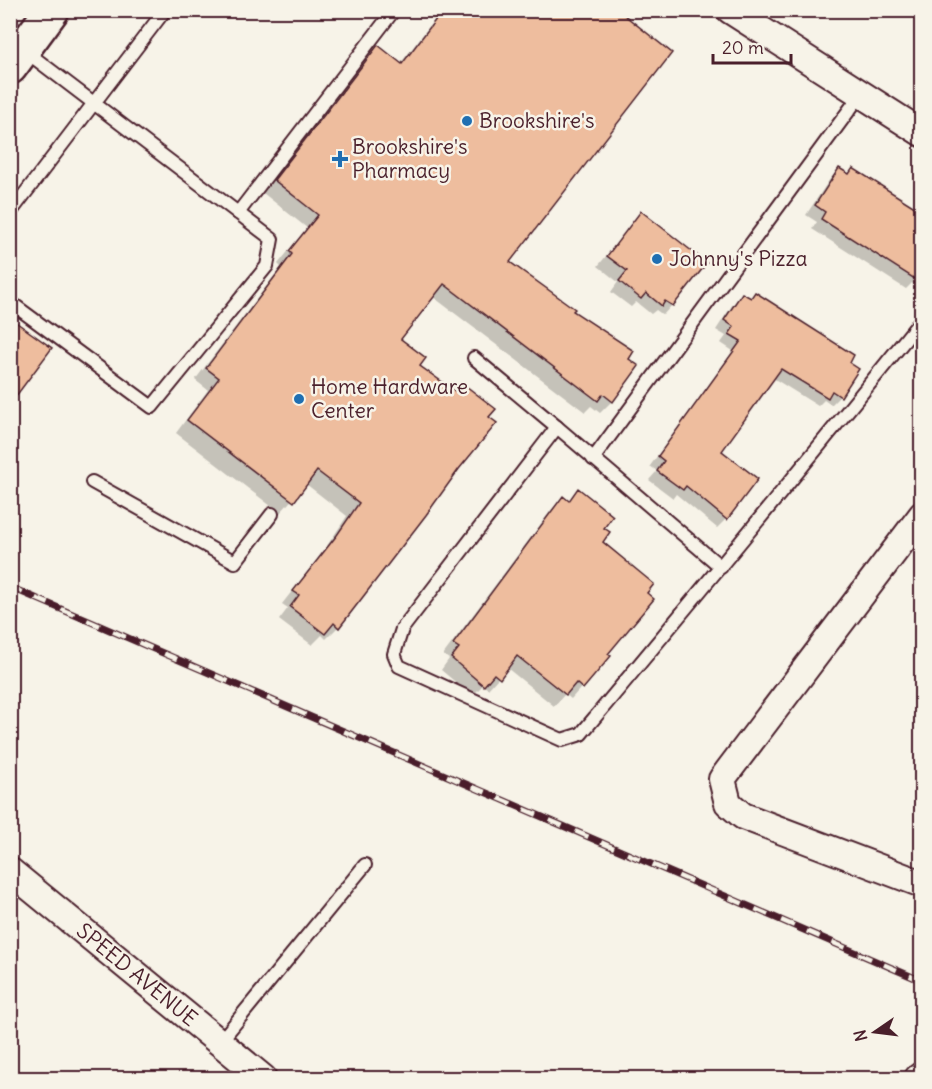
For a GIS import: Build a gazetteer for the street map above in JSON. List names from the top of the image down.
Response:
{
  "streets": {
    "street": ["SPEED AVENUE"]
  },
  "places": {
    "other": ["Brookshire's", "Johnny's Pizza", "Home Hardware Center"],
    "health": ["Brookshire's Pharmacy"]
  },
  "scale_bar": "20 m",
  "north": "left"
}
